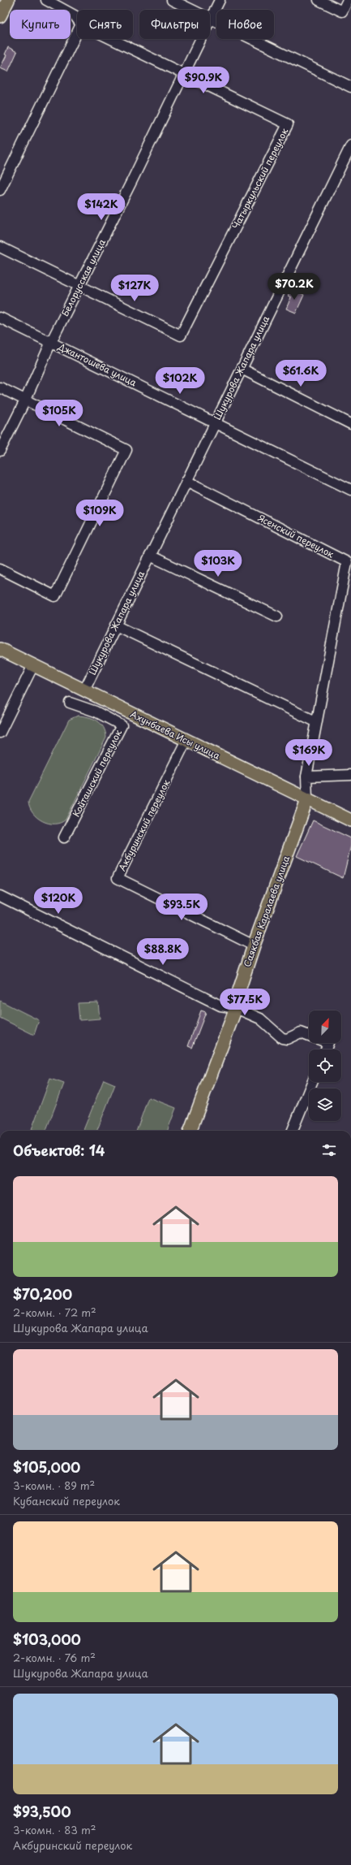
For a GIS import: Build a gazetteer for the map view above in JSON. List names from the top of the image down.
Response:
{
  "streets": {
    "main road": ["Ахунбаева Исы улица", "Саякбая Каралаева улица"],
    "street": [
      "Чатыркульский переулок",
      "Белорусская улица",
      "Джантошева улица",
      "Шукурова Жапара улица",
      "Ясенский переулок",
      "Койташский переулок",
      "Акбуринский переулок"
    ]
  },
  "crossings": [
    ["Чатыркульский переулок", "Белорусская улица"],
    ["Белорусская улица", "Джантошева улица"],
    ["Джантошева улица", "Шукурова Жапара улица"],
    ["Шукурова Жапара улица", "Ясенский переулок"],
    ["Шукурова Жапара улица", "Ахунбаева Исы улица"],
    ["Ясенский переулок", "Ахунбаева Исы улица"],
    ["Ясенский переулок", "Саякбая Каралаева улица"],
    ["Ахунбаева Исы улица", "Акбуринский переулок"],
    ["Ахунбаева Исы улица", "Саякбая Каралаева улица"],
    ["Акбуринский переулок", "Саякбая Каралаева улица"]
  ],
  "north": "top right",
  "page": {
    "chip": [
      "Купить",
      "Снять",
      "Фильтры",
      "Новое"
    ],
    "price": [
      "$90.9K",
      "$142K",
      "$70.2K",
      "$127K",
      "$61.6K",
      "$102K",
      "$105K",
      "$109K",
      "$103K",
      "$169K",
      "$120K",
      "$93.5K",
      "$88.8K",
      "$77.5K"
    ],
    "heading": "Объектов: 14",
    "list": [
      {
        "name": "$70,200",
        "note": "2-комн. · 72 m² · Шукурова Жапара улица"
      },
      {
        "name": "$105,000",
        "note": "3-комн. · 89 m² · Кубанский переулок"
      },
      {
        "name": "$103,000",
        "note": "2-комн. · 76 m² · Шукурова Жапара улица"
      },
      {
        "name": "$93,500",
        "note": "3-комн. · 83 m² · Акбуринский переулок"
      }
    ]
  }
}
